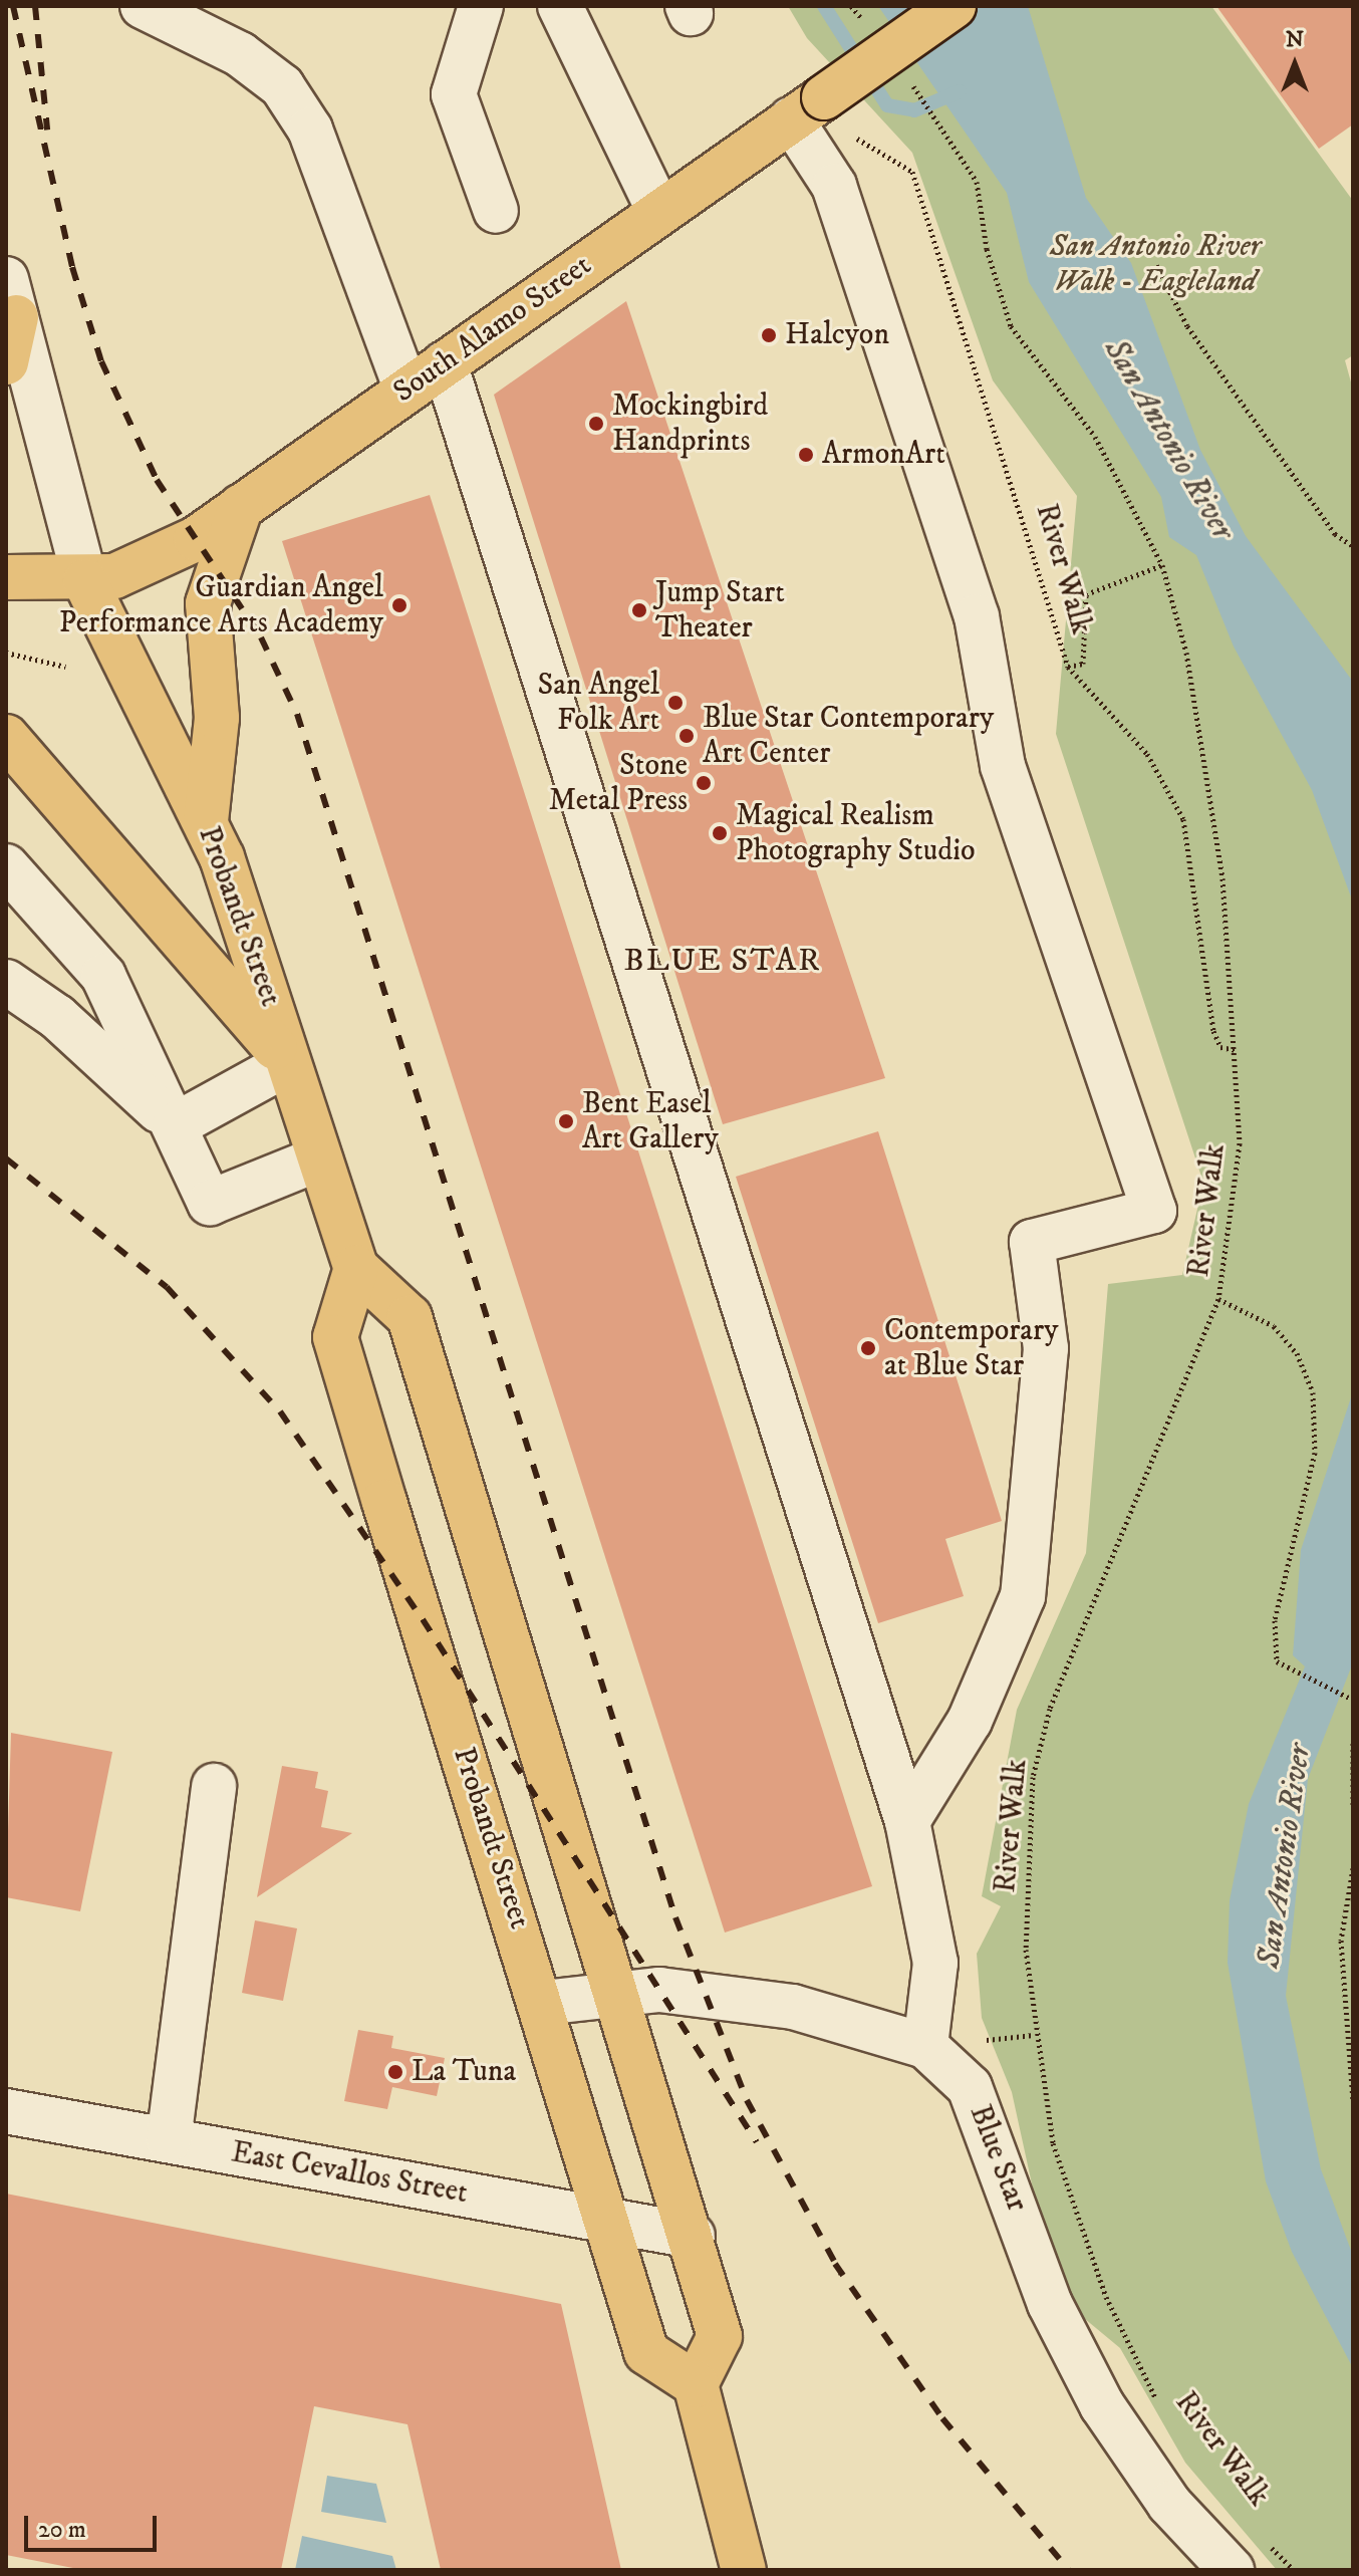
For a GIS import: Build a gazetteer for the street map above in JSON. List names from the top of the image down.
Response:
{
  "streets": {
    "main road": ["South Alamo Street", "Probandt Street"],
    "street": ["Blue Star", "East Cevallos Street"],
    "path": ["River Walk"]
  },
  "crossings": [
    ["South Alamo Street", "Probandt Street"],
    ["Probandt Street", "Blue Star"],
    ["Probandt Street", "East Cevallos Street"]
  ],
  "districts": ["BLUE STAR"],
  "water": ["San Antonio River"],
  "parks": ["San Antonio River Walk - Eagleland"],
  "places": [
    "Halcyon",
    "Mockingbird Handprints",
    "ArmonArt",
    "Guardian Angel Performance Arts Academy",
    "Jump Start Theater",
    "San Angel Folk Art",
    "Blue Star Contemporary Art Center",
    "Stone Metal Press",
    "Magical Realism Photography Studio",
    "Bent Easel Art Gallery",
    "Contemporary at Blue Star",
    "La Tuna"
  ],
  "scale_bar": "20 m",
  "north": "top"
}
